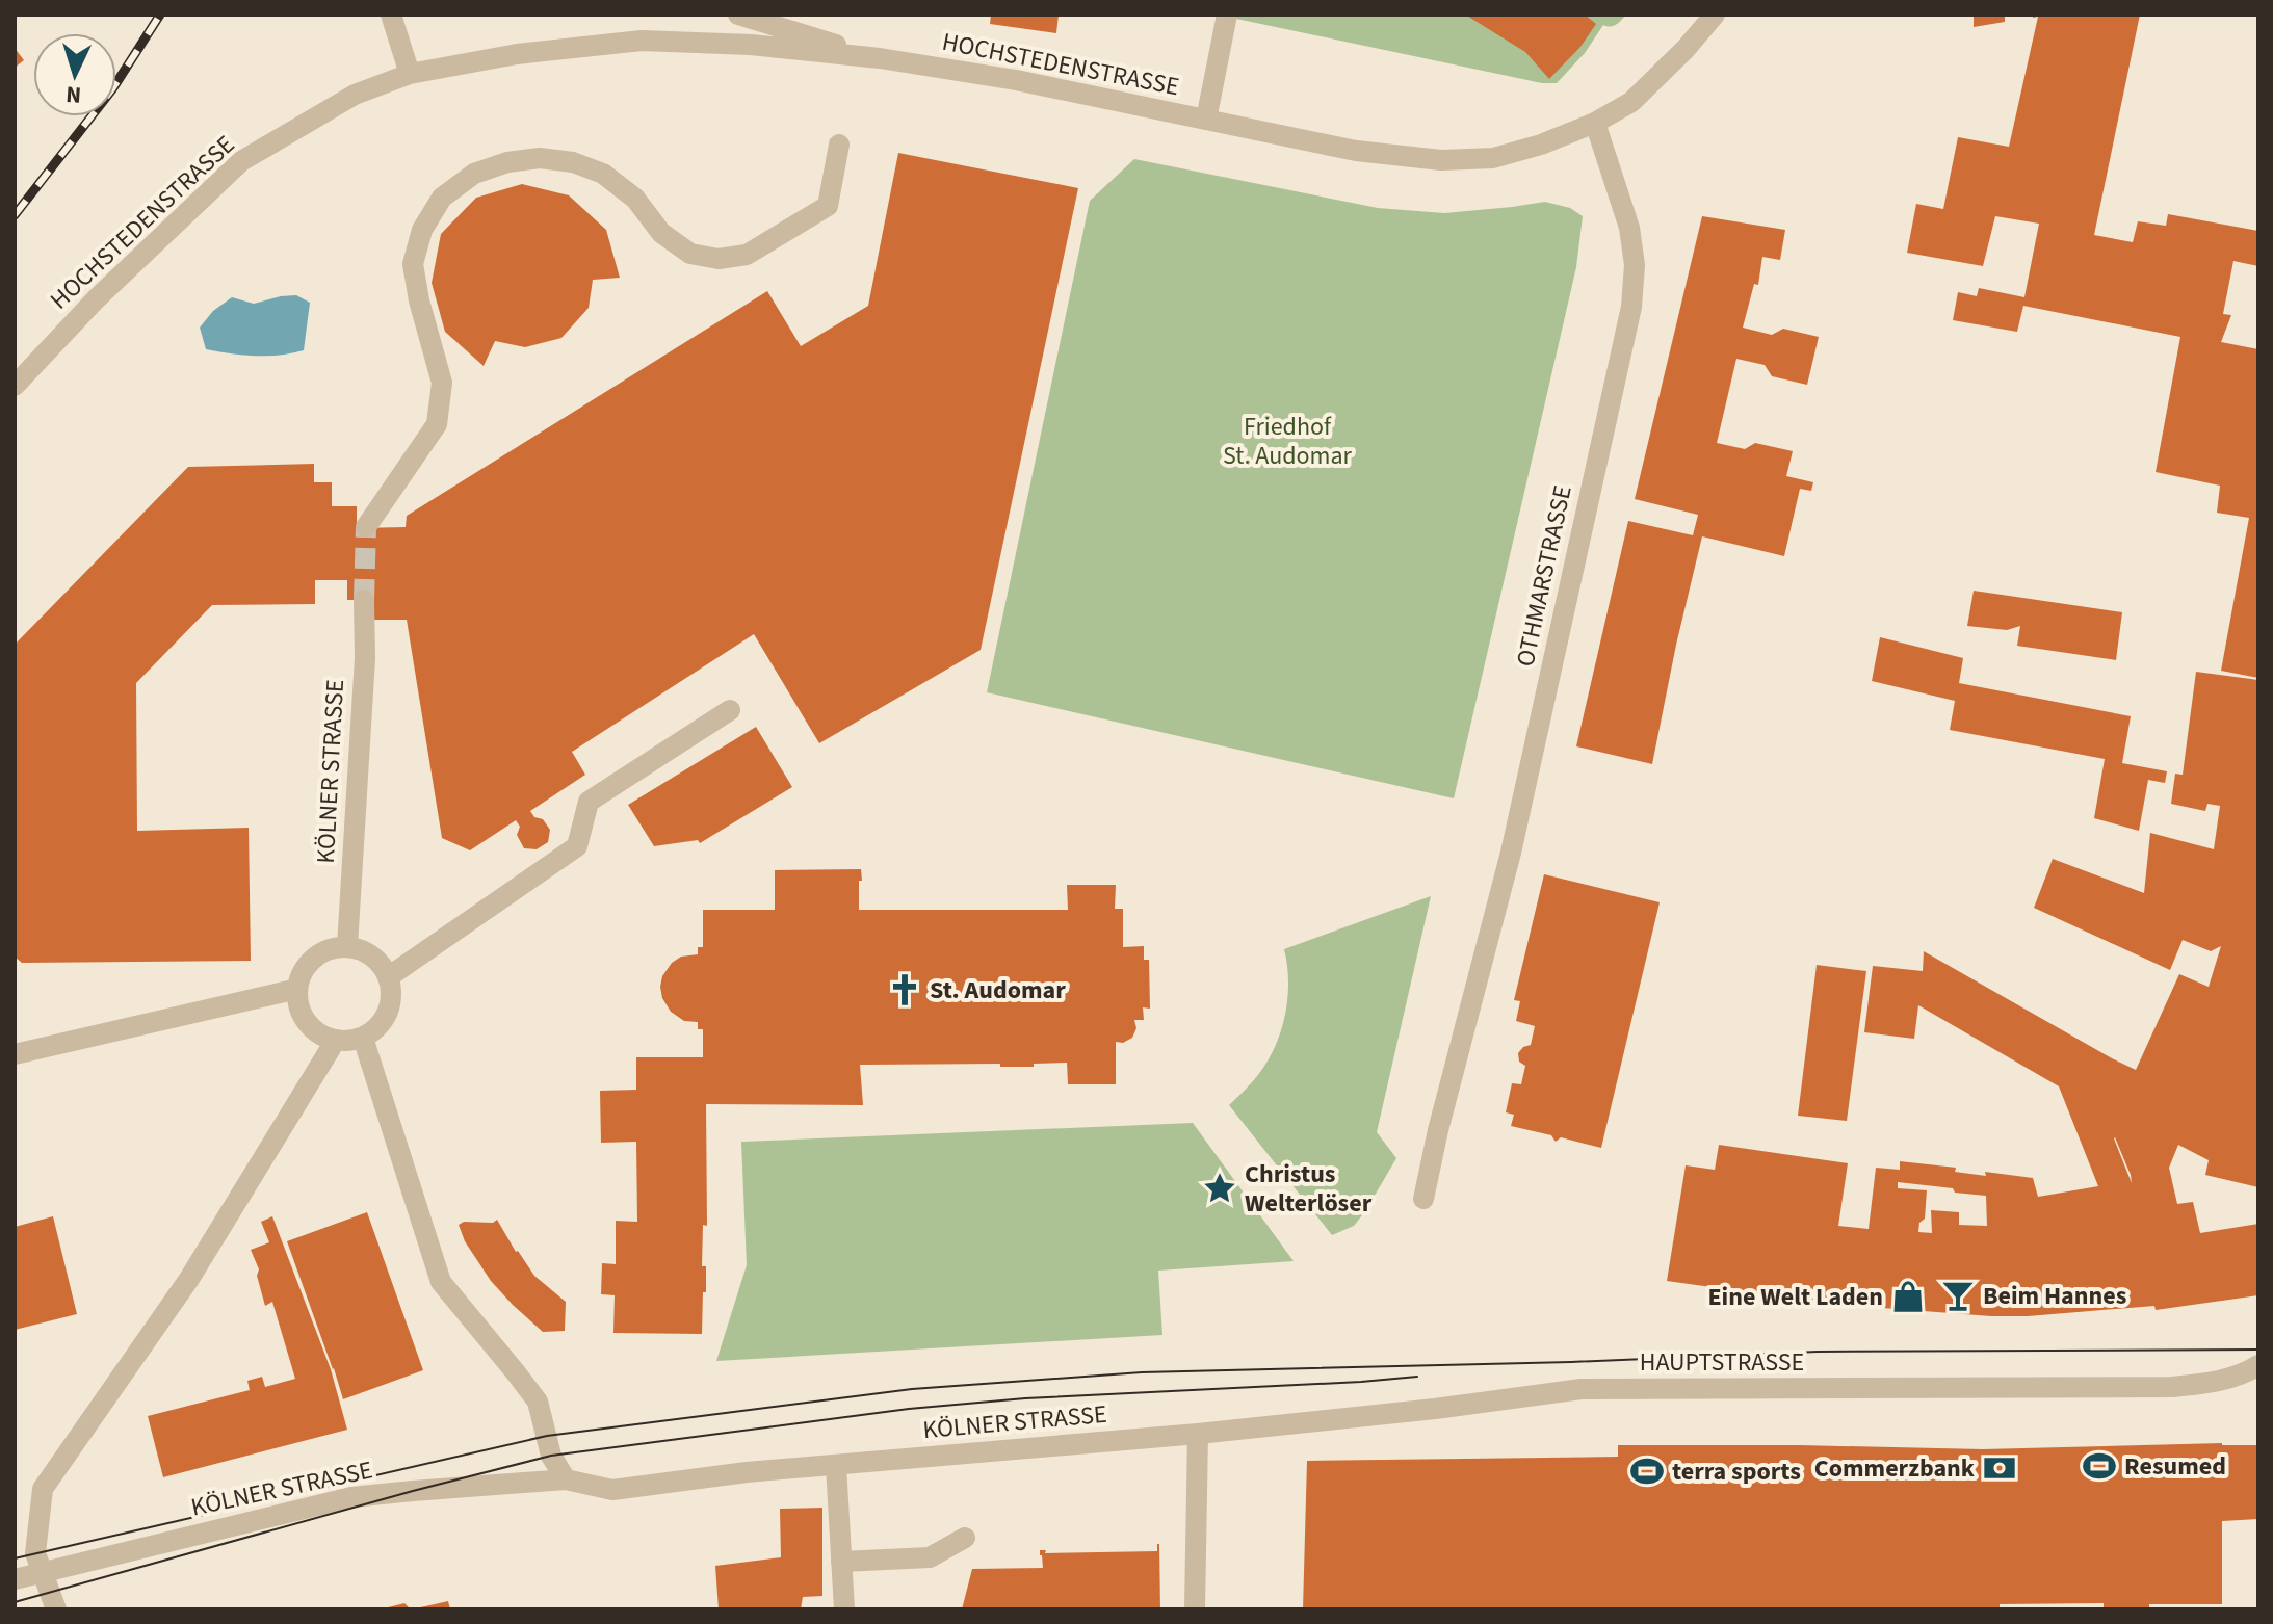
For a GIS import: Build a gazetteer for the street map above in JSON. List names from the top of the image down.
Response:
{
  "streets": {
    "street": [
      "HOCHSTEDENSTRASSE",
      "OTHMARSTRASSE",
      "KÖLNER STRASSE",
      "HAUPTSTRASSE"
    ]
  },
  "crossings": [
    ["HOCHSTEDENSTRASSE", "OTHMARSTRASSE"],
    ["KÖLNER STRASSE", "HAUPTSTRASSE"]
  ],
  "parks": ["Friedhof St. Audomar"],
  "places": {
    "church": ["St. Audomar"],
    "place": ["Christus Welterlöser"],
    "bar": ["Beim Hannes"],
    "shop": ["Eine Welt Laden"],
    "sports": ["Resumed", "terra sports"],
    "bank": ["Commerzbank"]
  },
  "north": "bottom"
}
